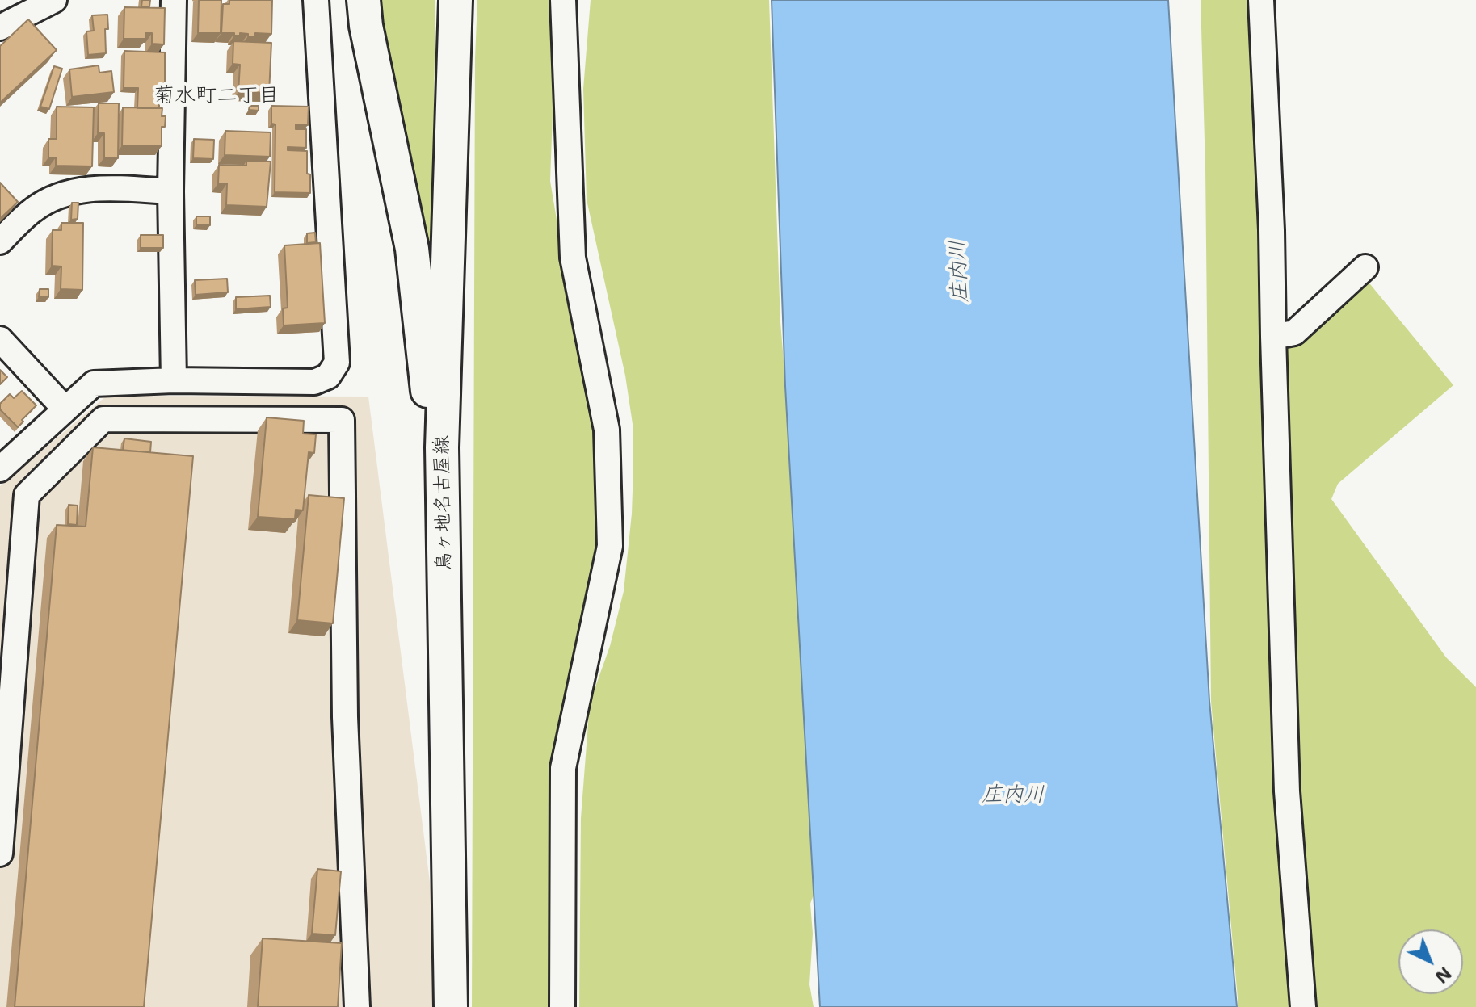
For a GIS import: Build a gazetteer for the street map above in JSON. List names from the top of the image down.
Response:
{
  "streets": {
    "main road": ["鳥ヶ地名古屋線"]
  },
  "districts": ["菊水町二丁目"],
  "water": ["庄内川"],
  "north": "bottom right"
}
